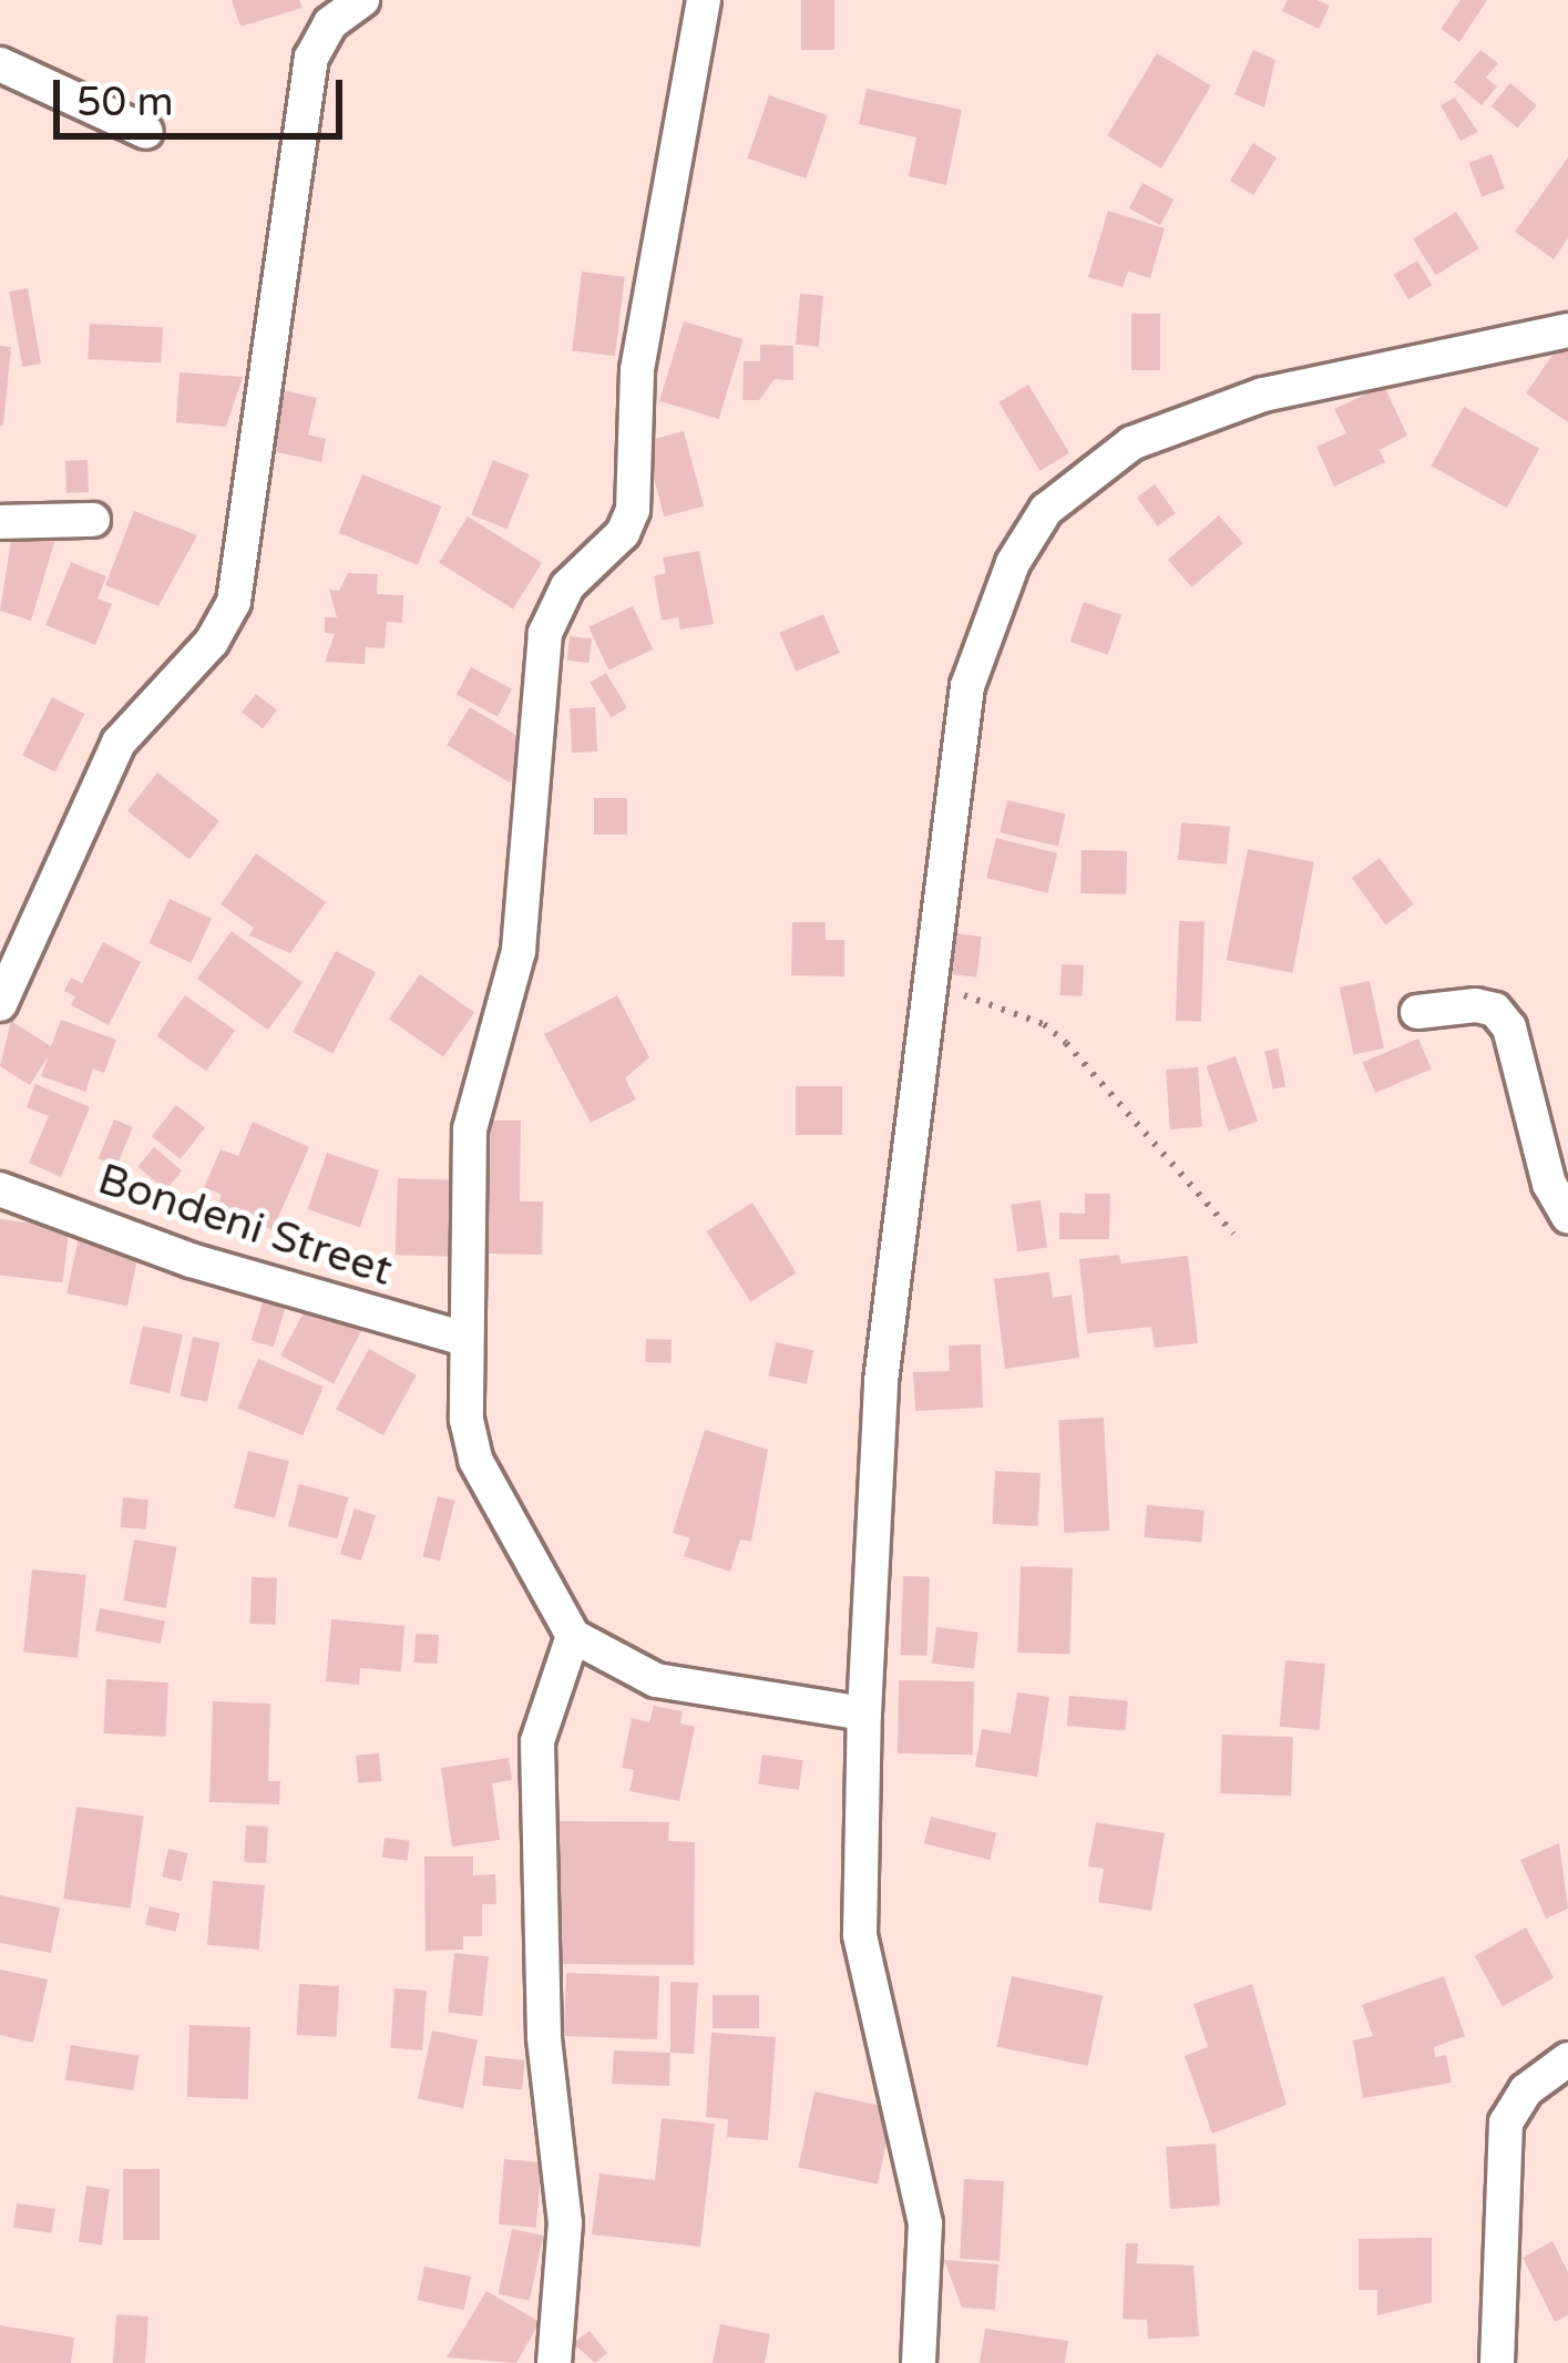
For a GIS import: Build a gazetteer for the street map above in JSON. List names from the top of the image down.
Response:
{
  "streets": {
    "street": ["Bondeni Street"]
  },
  "scale_bar": "50 m"
}
